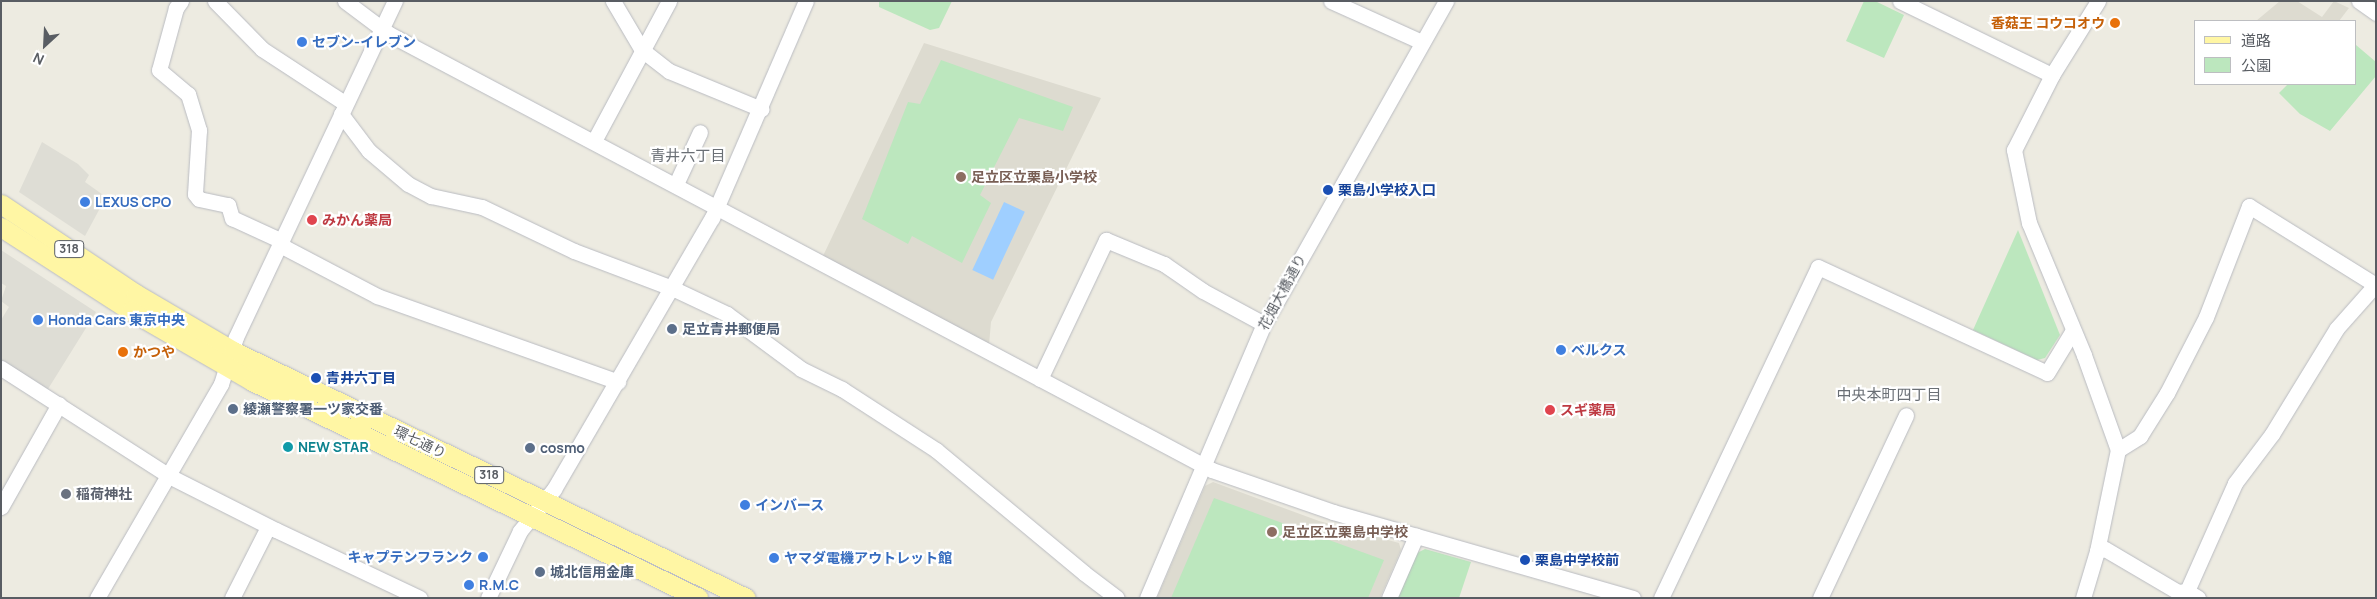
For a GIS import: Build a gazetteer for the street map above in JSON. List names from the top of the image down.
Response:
{
  "streets": {
    "main road": ["318", "環七通り"],
    "street": ["花畑大橋通り"]
  },
  "districts": ["青井六丁目", "中央本町四丁目"],
  "places": [
    "香菇王 コウコオウ",
    "セブン-イレブン",
    "足立区立栗島小学校",
    "栗島小学校入口",
    "LEXUS CPO",
    "みかん薬局",
    "Honda Cars 東京中央",
    "足立青井郵便局",
    "ベルクス",
    "かつや",
    "青井六丁目",
    "綾瀬警察署一ツ家交番",
    "スギ薬局",
    "NEW STAR",
    "cosmo",
    "稲荷神社",
    "インバース",
    "足立区立栗島中学校",
    "キャプテンフランク",
    "ヤマダ電機アウトレット館",
    "栗島中学校前",
    "城北信用金庫",
    "R.M.C"
  ],
  "legend": ["道路", "公園"],
  "north": "bottom left"
}
